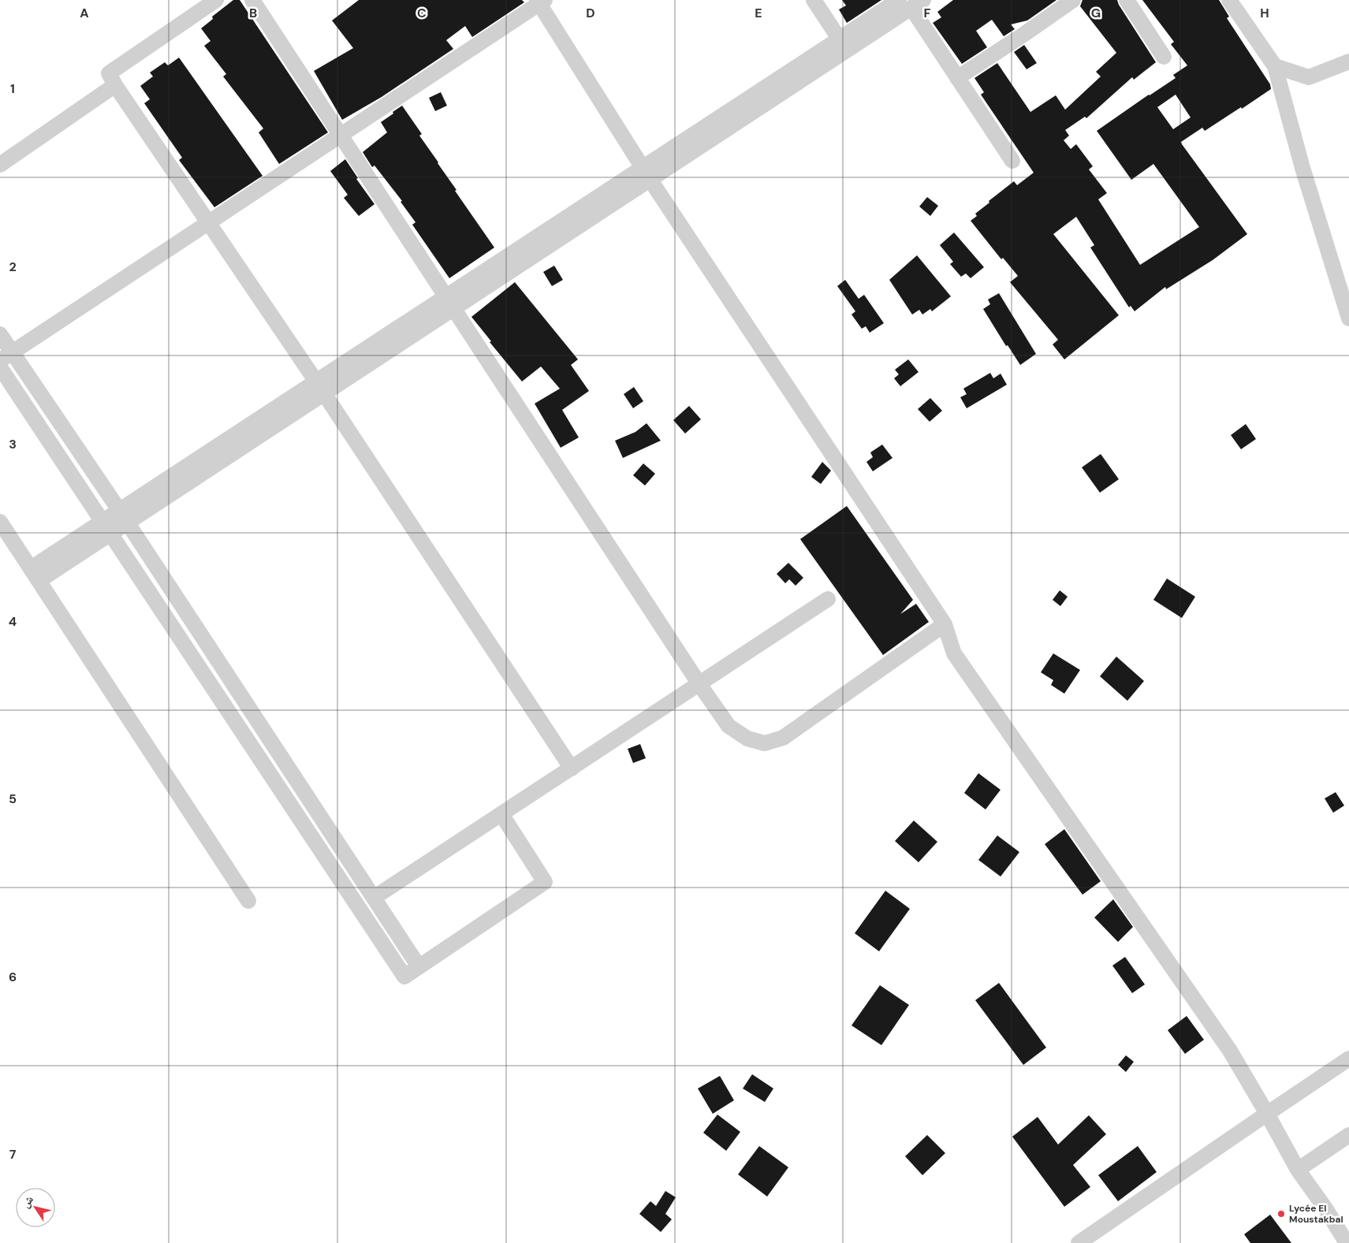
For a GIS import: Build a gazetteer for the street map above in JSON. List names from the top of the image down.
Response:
{
  "places": ["Lycée El Moustakbal"],
  "north": "top left",
  "grid": {
    "columns": [
      "A",
      "B",
      "C",
      "D",
      "E",
      "F",
      "G",
      "H"
    ],
    "rows": [
      "1",
      "2",
      "3",
      "4",
      "5",
      "6",
      "7"
    ]
  }
}
